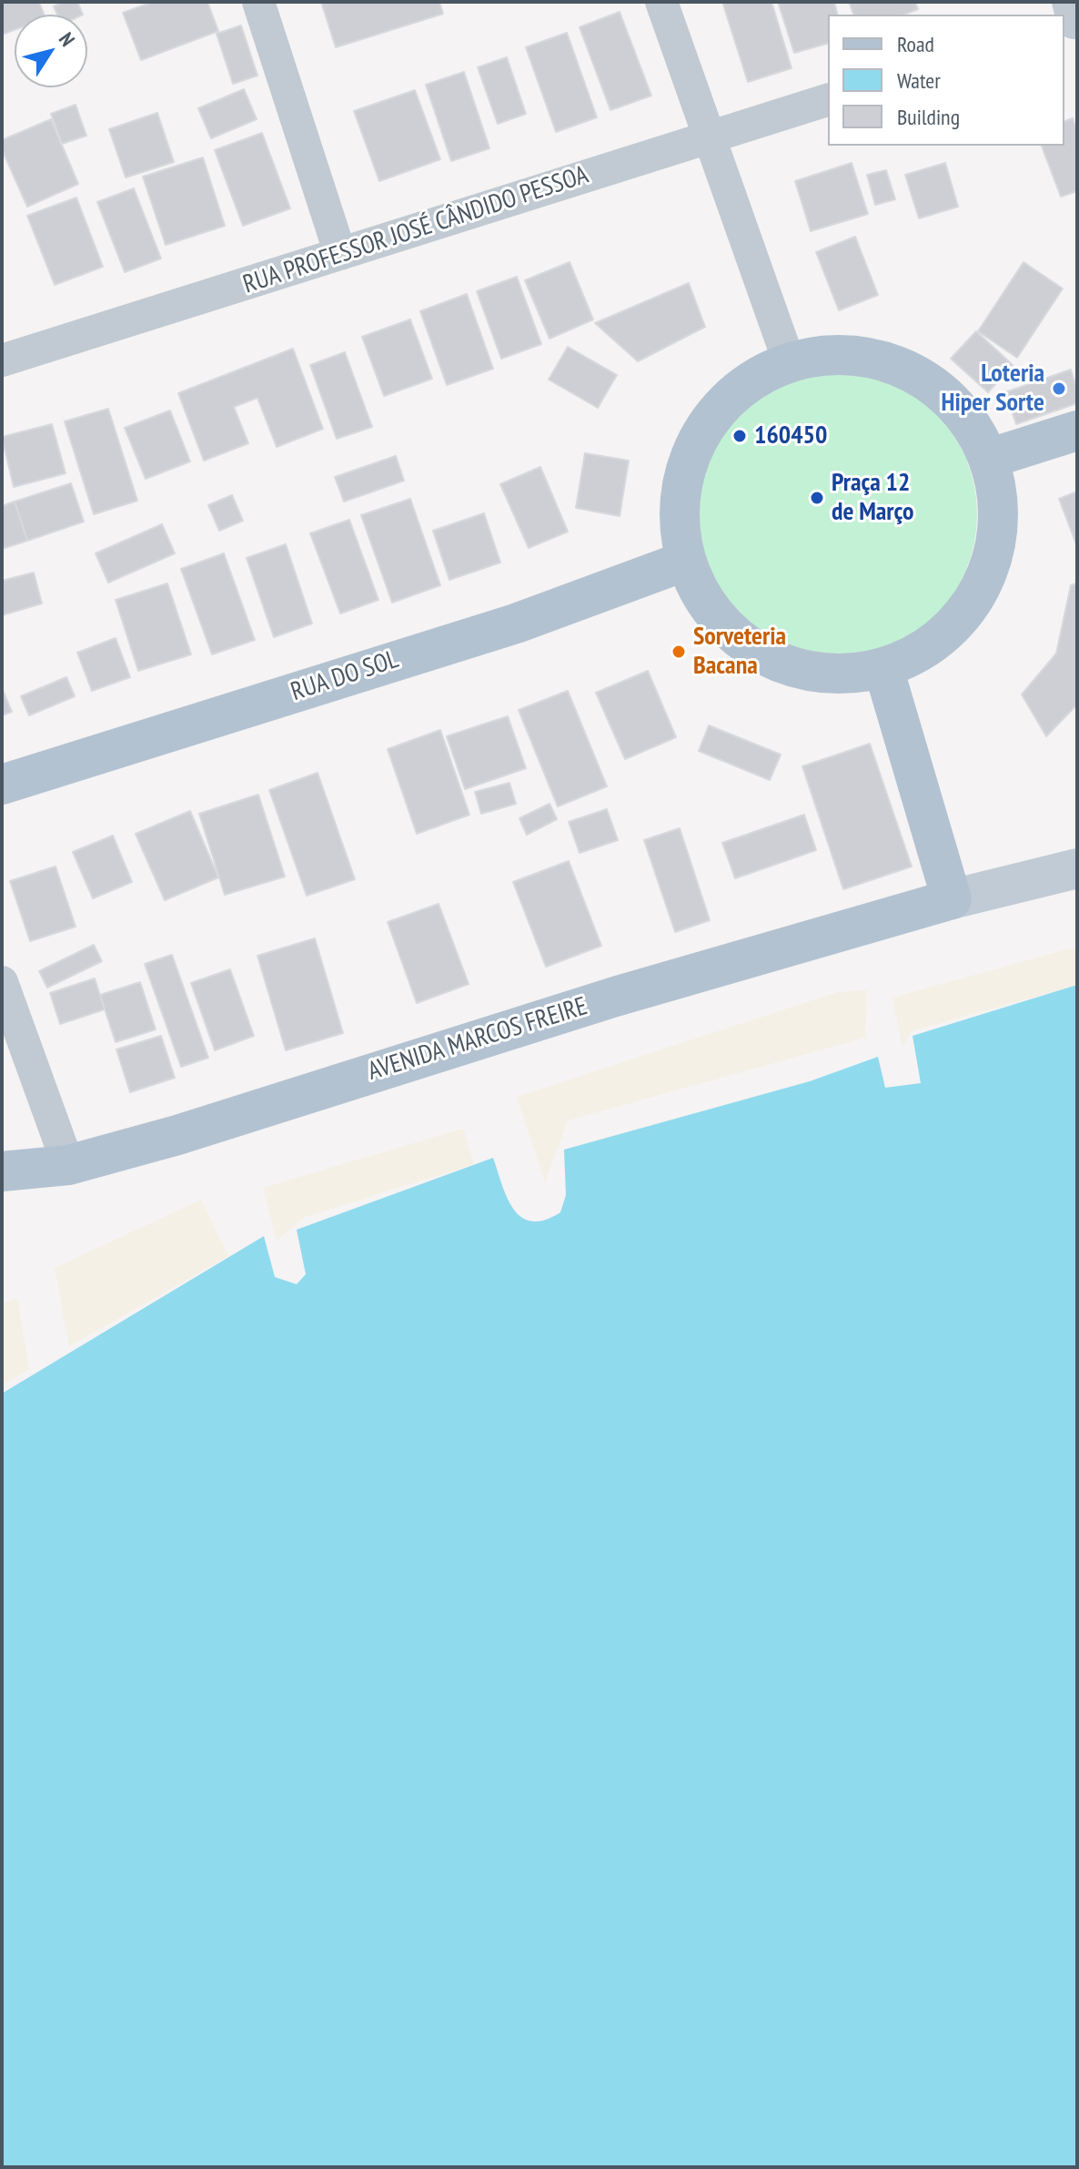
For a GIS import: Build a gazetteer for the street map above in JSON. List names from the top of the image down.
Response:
{
  "streets": {
    "main road": ["RUA DO SOL", "AVENIDA MARCOS FREIRE"],
    "street": ["RUA PROFESSOR JOSÉ CÂNDIDO PESSOA"]
  },
  "places": [
    "Loteria Hiper Sorte",
    "160450",
    "Praça 12 de Março",
    "Sorveteria Bacana"
  ],
  "legend": ["Road", "Water", "Building"],
  "north": "top right"
}
